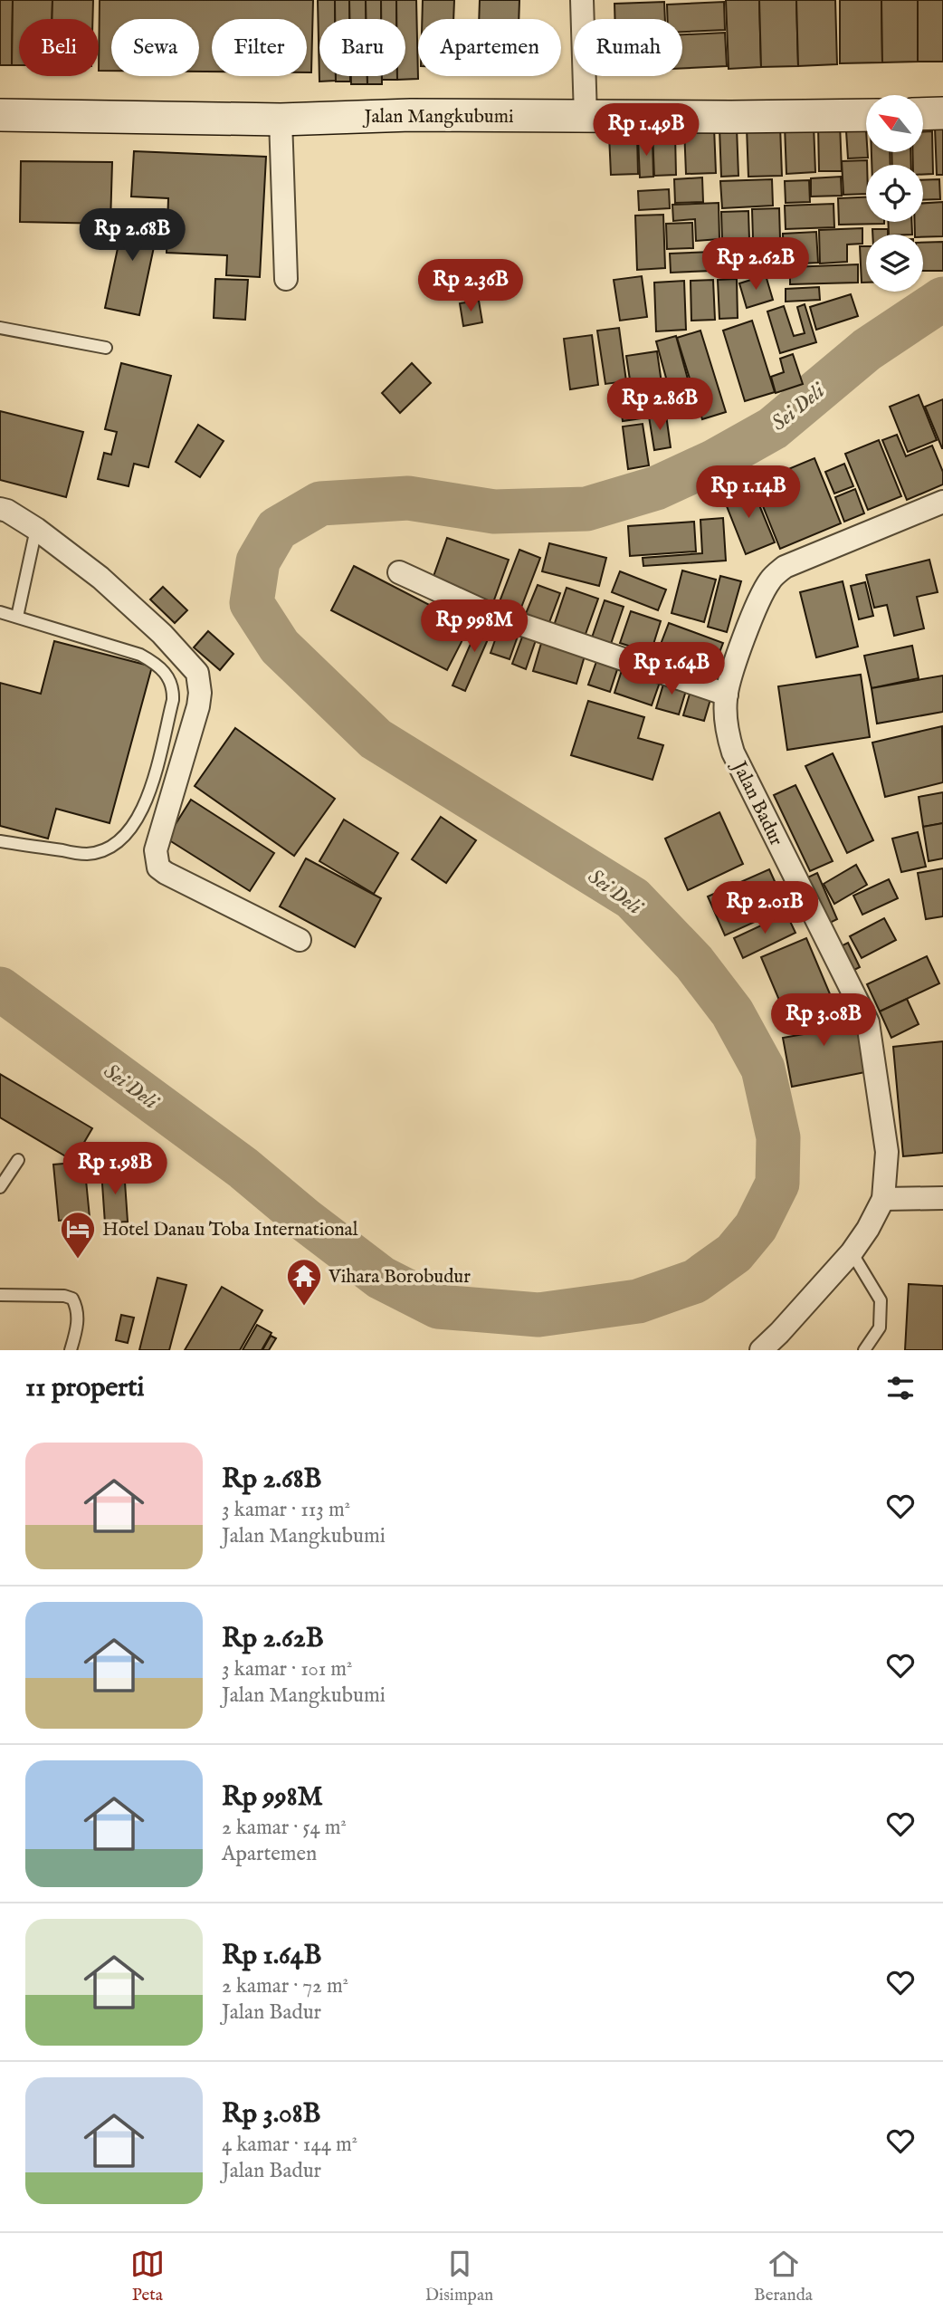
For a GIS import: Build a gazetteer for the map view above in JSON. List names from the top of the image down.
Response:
{
  "streets": {
    "street": ["Jalan Mangkubumi", "Jalan Badur"]
  },
  "water": ["Sei Deli"],
  "places": {
    "hotel": ["Hotel Danau Toba International"],
    "temple": ["Vihara Borobudur"]
  },
  "north": "top left",
  "page": {
    "chip": [
      "Beli",
      "Sewa",
      "Filter",
      "Baru",
      "Apartemen",
      "Rumah"
    ],
    "price": [
      "Rp 1.49B",
      "Rp 2.68B",
      "Rp 2.62B",
      "Rp 2.36B",
      "Rp 2.86B",
      "Rp 1.14B",
      "Rp 998M",
      "Rp 1.64B",
      "Rp 2.01B",
      "Rp 3.08B",
      "Rp 1.98B"
    ],
    "heading": "11 properti",
    "list": [
      {
        "name": "Rp 2.68B",
        "note": "3 kamar · 113 m² · Jalan Mangkubumi"
      },
      {
        "name": "Rp 2.62B",
        "note": "3 kamar · 101 m² · Jalan Mangkubumi"
      },
      {
        "name": "Rp 998M",
        "note": "2 kamar · 54 m² · Apartemen"
      },
      {
        "name": "Rp 1.64B",
        "note": "2 kamar · 72 m² · Jalan Badur"
      },
      {
        "name": "Rp 3.08B",
        "note": "4 kamar · 144 m² · Jalan Badur"
      }
    ],
    "tabs": ["Peta", "Disimpan", "Beranda"]
  }
}
